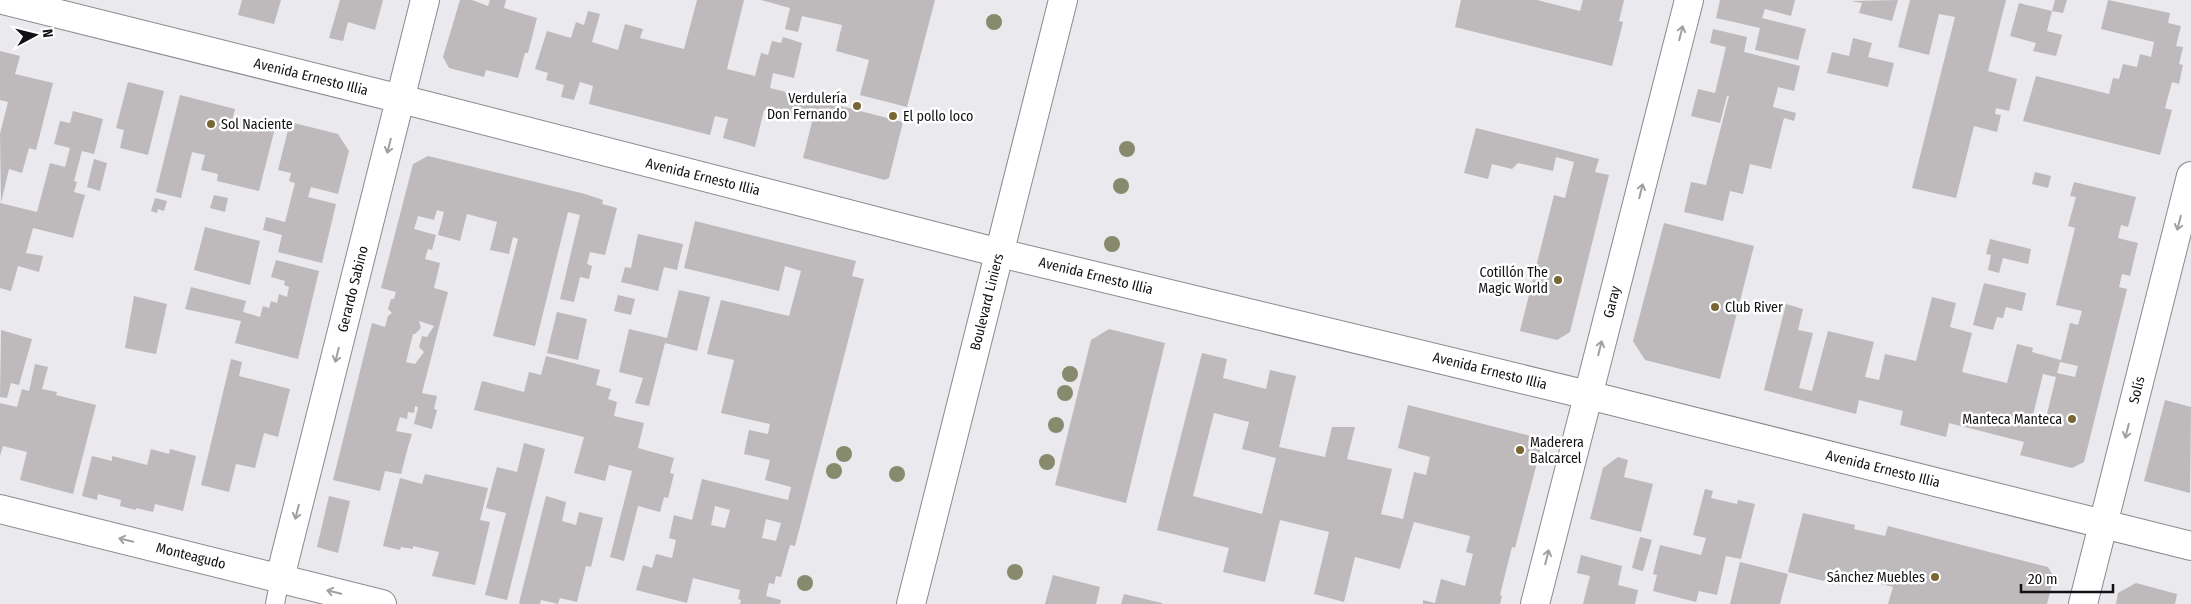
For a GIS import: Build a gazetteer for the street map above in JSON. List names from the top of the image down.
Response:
{
  "streets": {
    "main road": [
      "Avenida Ernesto Illia",
      "Gerardo Sabino",
      "Boulevard Liniers",
      "Garay",
      "Solís",
      "Monteagudo"
    ]
  },
  "crossings": [
    ["Avenida Ernesto Illia", "Gerardo Sabino"],
    ["Avenida Ernesto Illia", "Boulevard Liniers"],
    ["Avenida Ernesto Illia", "Garay"],
    ["Avenida Ernesto Illia", "Solís"],
    ["Gerardo Sabino", "Monteagudo"]
  ],
  "one_way": [
    "Gerardo Sabino",
    "Garay",
    "Solís",
    "Monteagudo"
  ],
  "places": [
    "Verdulería Don Fernando",
    "El pollo loco",
    "Sol Naciente",
    "Cotillón The Magic World",
    "Club River",
    "Manteca Manteca",
    "Maderera Balcarcel",
    "Sánchez Muebles"
  ],
  "scale_bar": "20 m",
  "north": "right"
}
